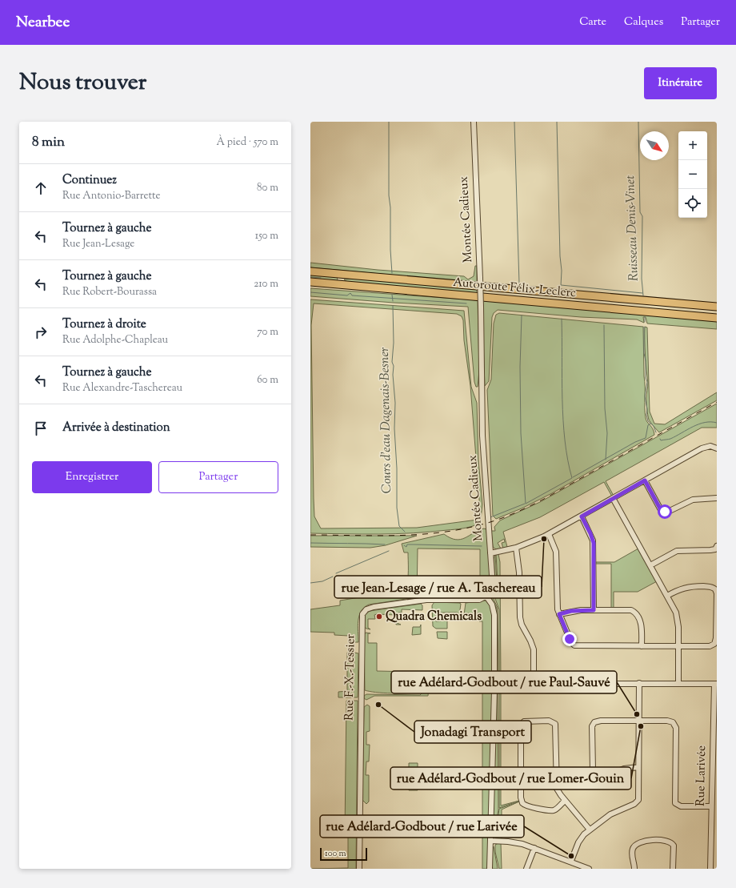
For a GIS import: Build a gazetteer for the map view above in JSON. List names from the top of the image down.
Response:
{
  "streets": {
    "highway": ["Autoroute Félix-Leclerc"],
    "street": ["Montée Cadieux", "Rue F.-X.-Tessier", "Rue Larivée"]
  },
  "crossings": [
    ["Montée Cadieux", "Rue F.-X.-Tessier"]
  ],
  "water": ["Ruisseau Denis-Vinet", "Cours d'eau Dagenais-Besner"],
  "places": [
    "rue Jean-Lesage / rue A. Taschereau",
    "Quadra Chemicals",
    "Jonadagi Transport",
    "rue Adélard-Godbout / rue Paul-Sauvé",
    "rue Adélard-Godbout / rue Lomer-Gouin",
    "rue Adélard-Godbout / rue Larivée"
  ],
  "scale_bar": "100 m",
  "north": "bottom right",
  "page": {
    "header": "Nearbee",
    "nav": ["Carte", "Calques", "Partager"],
    "title": "Nous trouver",
    "buttons": [
      "Itinéraire",
      ["Enregistrer", "Partager"]
    ],
    "heading": ["8 min", "À pied · 570 m"],
    "map_buttons": ["+", "−"],
    "list": [
      ["Continuez", "Rue Antonio-Barrette", "80 m"],
      ["Tournez à gauche", "Rue Jean-Lesage", "150 m"],
      ["Tournez à gauche", "Rue Robert-Bourassa", "210 m"],
      ["Tournez à droite", "Rue Adolphe-Chapleau", "70 m"],
      ["Tournez à gauche", "Rue Alexandre-Taschereau", "60 m"],
      "Arrivée à destination"
    ],
    "scale": "100 m"
  }
}
